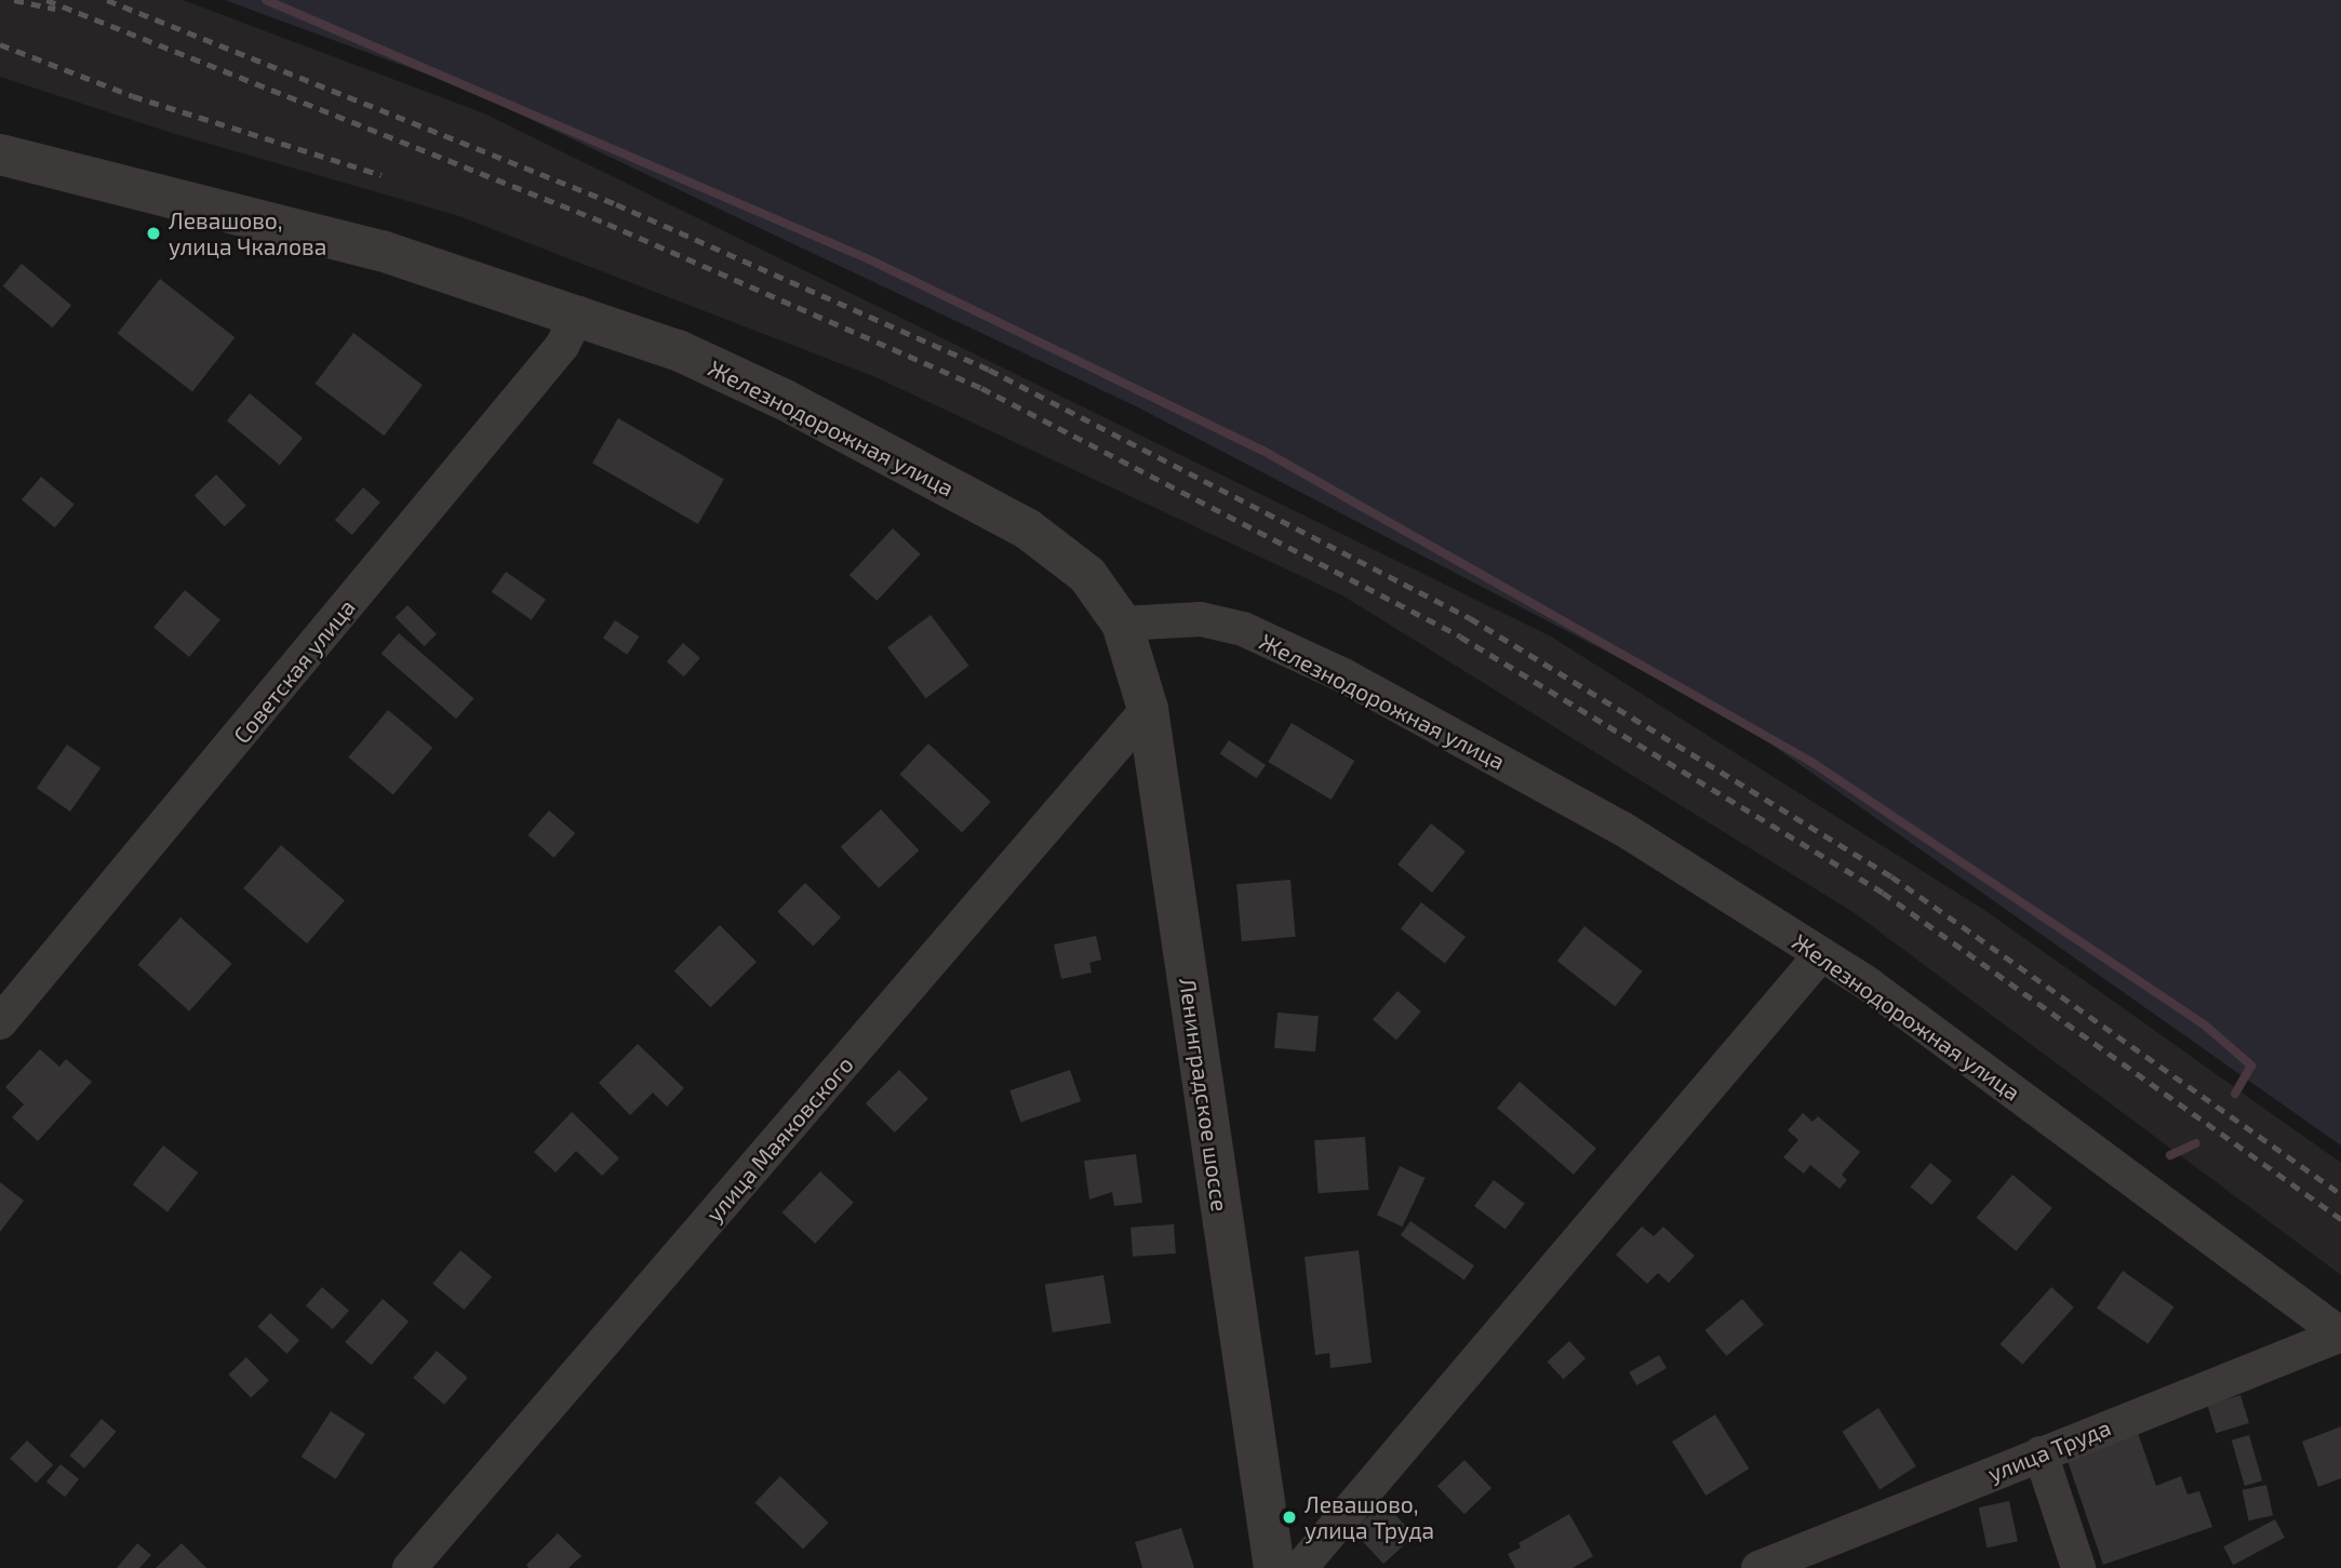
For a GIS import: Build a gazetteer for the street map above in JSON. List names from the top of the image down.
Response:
{
  "streets": {
    "street": [
      "Железнодорожная улица",
      "Советская улица",
      "Ленинградское шоссе",
      "улица Маяковского",
      "улица Труда"
    ]
  },
  "crossings": [
    ["Железнодорожная улица", "Советская улица"],
    ["Железнодорожная улица", "Ленинградское шоссе"],
    ["Железнодорожная улица", "улица Труда"],
    ["Ленинградское шоссе", "улица Маяковского"]
  ],
  "places": ["Левашово, улица Чкалова", "Левашово, улица Труда"]
}
